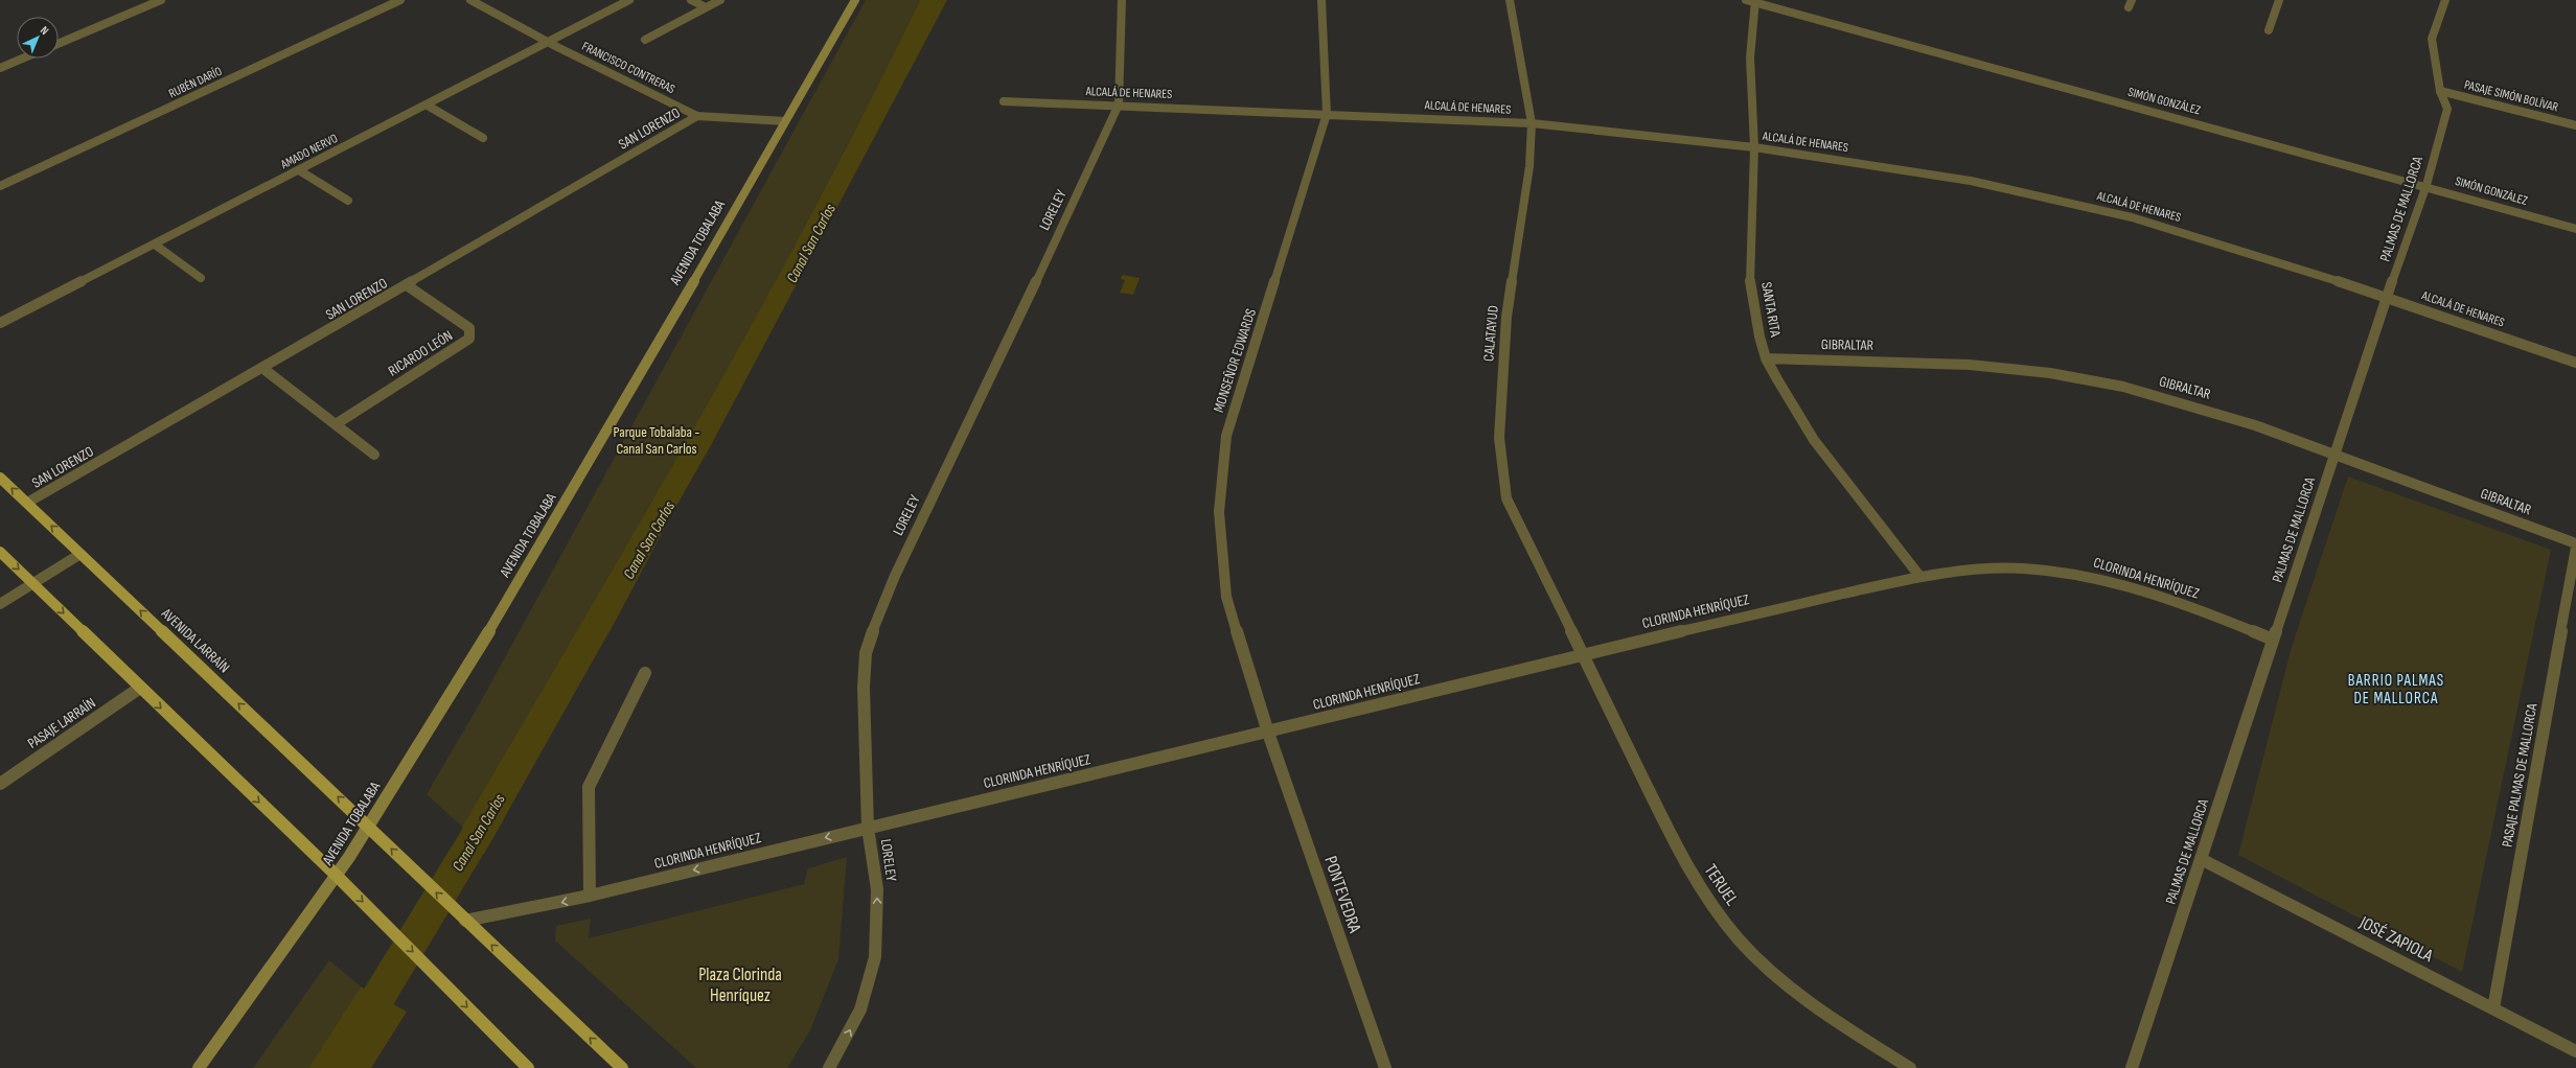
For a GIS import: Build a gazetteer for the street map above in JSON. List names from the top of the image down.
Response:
{
  "streets": {
    "main road": ["AVENIDA TOBALABA", "AVENIDA LARRAÍN"],
    "street": [
      "FRANCISCO CONTRERAS",
      "RUBÉN DARÍO",
      "ALCALÁ DE HENARES",
      "PASAJE SIMÓN BOLÍVAR",
      "SIMÓN GONZÁLEZ",
      "SAN LORENZO",
      "AMADO NERVO",
      "PALMAS DE MALLORCA",
      "LORELEY",
      "SANTA RITA",
      "CALATAYUD",
      "GIBRALTAR",
      "RICARDO LEÓN",
      "MONSEÑOR EDWARDS",
      "CLORINDA HENRÍQUEZ",
      "PASAJE LARRAÍN",
      "PASAJE PALMAS DE MALLORCA",
      "TERUEL",
      "PONTEVEDRA",
      "JOSÉ ZAPIOLA"
    ]
  },
  "crossings": [
    ["FRANCISCO CONTRERAS", "SAN LORENZO"],
    ["FRANCISCO CONTRERAS", "AMADO NERVO"],
    ["FRANCISCO CONTRERAS", "AVENIDA TOBALABA"],
    ["ALCALÁ DE HENARES", "PALMAS DE MALLORCA"],
    ["ALCALÁ DE HENARES", "LORELEY"],
    ["ALCALÁ DE HENARES", "SANTA RITA"],
    ["ALCALÁ DE HENARES", "CALATAYUD"],
    ["ALCALÁ DE HENARES", "MONSEÑOR EDWARDS"],
    ["PASAJE SIMÓN BOLÍVAR", "PALMAS DE MALLORCA"],
    ["SIMÓN GONZÁLEZ", "PALMAS DE MALLORCA"],
    ["SIMÓN GONZÁLEZ", "SANTA RITA"],
    ["SAN LORENZO", "RICARDO LEÓN"],
    ["SAN LORENZO", "AVENIDA LARRAÍN"],
    ["PALMAS DE MALLORCA", "GIBRALTAR"],
    ["PALMAS DE MALLORCA", "CLORINDA HENRÍQUEZ"],
    ["PALMAS DE MALLORCA", "JOSÉ ZAPIOLA"],
    ["LORELEY", "CLORINDA HENRÍQUEZ"],
    ["AVENIDA TOBALABA", "AVENIDA LARRAÍN"],
    ["SANTA RITA", "GIBRALTAR"],
    ["SANTA RITA", "CLORINDA HENRÍQUEZ"],
    ["CALATAYUD", "CLORINDA HENRÍQUEZ"],
    ["CALATAYUD", "TERUEL"],
    ["MONSEÑOR EDWARDS", "CLORINDA HENRÍQUEZ"],
    ["MONSEÑOR EDWARDS", "PONTEVEDRA"],
    ["CLORINDA HENRÍQUEZ", "AVENIDA LARRAÍN"],
    ["CLORINDA HENRÍQUEZ", "TERUEL"],
    ["CLORINDA HENRÍQUEZ", "PONTEVEDRA"],
    ["PASAJE PALMAS DE MALLORCA", "JOSÉ ZAPIOLA"]
  ],
  "districts": ["BARRIO PALMAS DE MALLORCA"],
  "water": ["Canal San Carlos"],
  "parks": ["Parque Tobalaba - Canal San Carlos", "Plaza Clorinda Henríquez"],
  "north": "top right"
}
